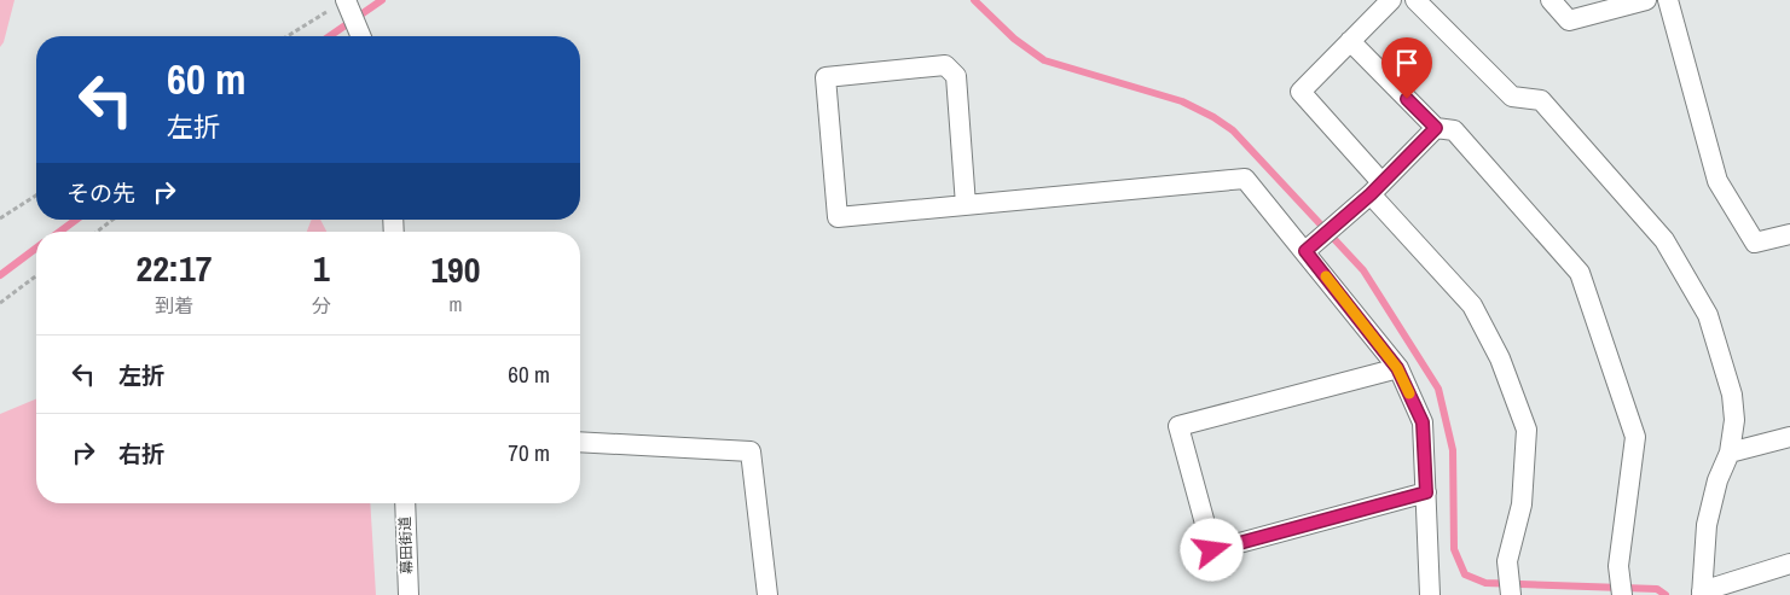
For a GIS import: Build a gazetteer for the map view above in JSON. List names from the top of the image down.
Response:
{
  "streets": {
    "street": ["幕田街道"]
  },
  "page": {
    "turn": ["60 m", "左折"],
    "then": "その先",
    "eta": [
      "22:17",
      "到着",
      "1",
      "分",
      "190",
      "m"
    ],
    "list": [
      {
        "name": "左折",
        "value": "60 m"
      },
      {
        "name": "右折",
        "value": "70 m"
      }
    ]
  }
}
